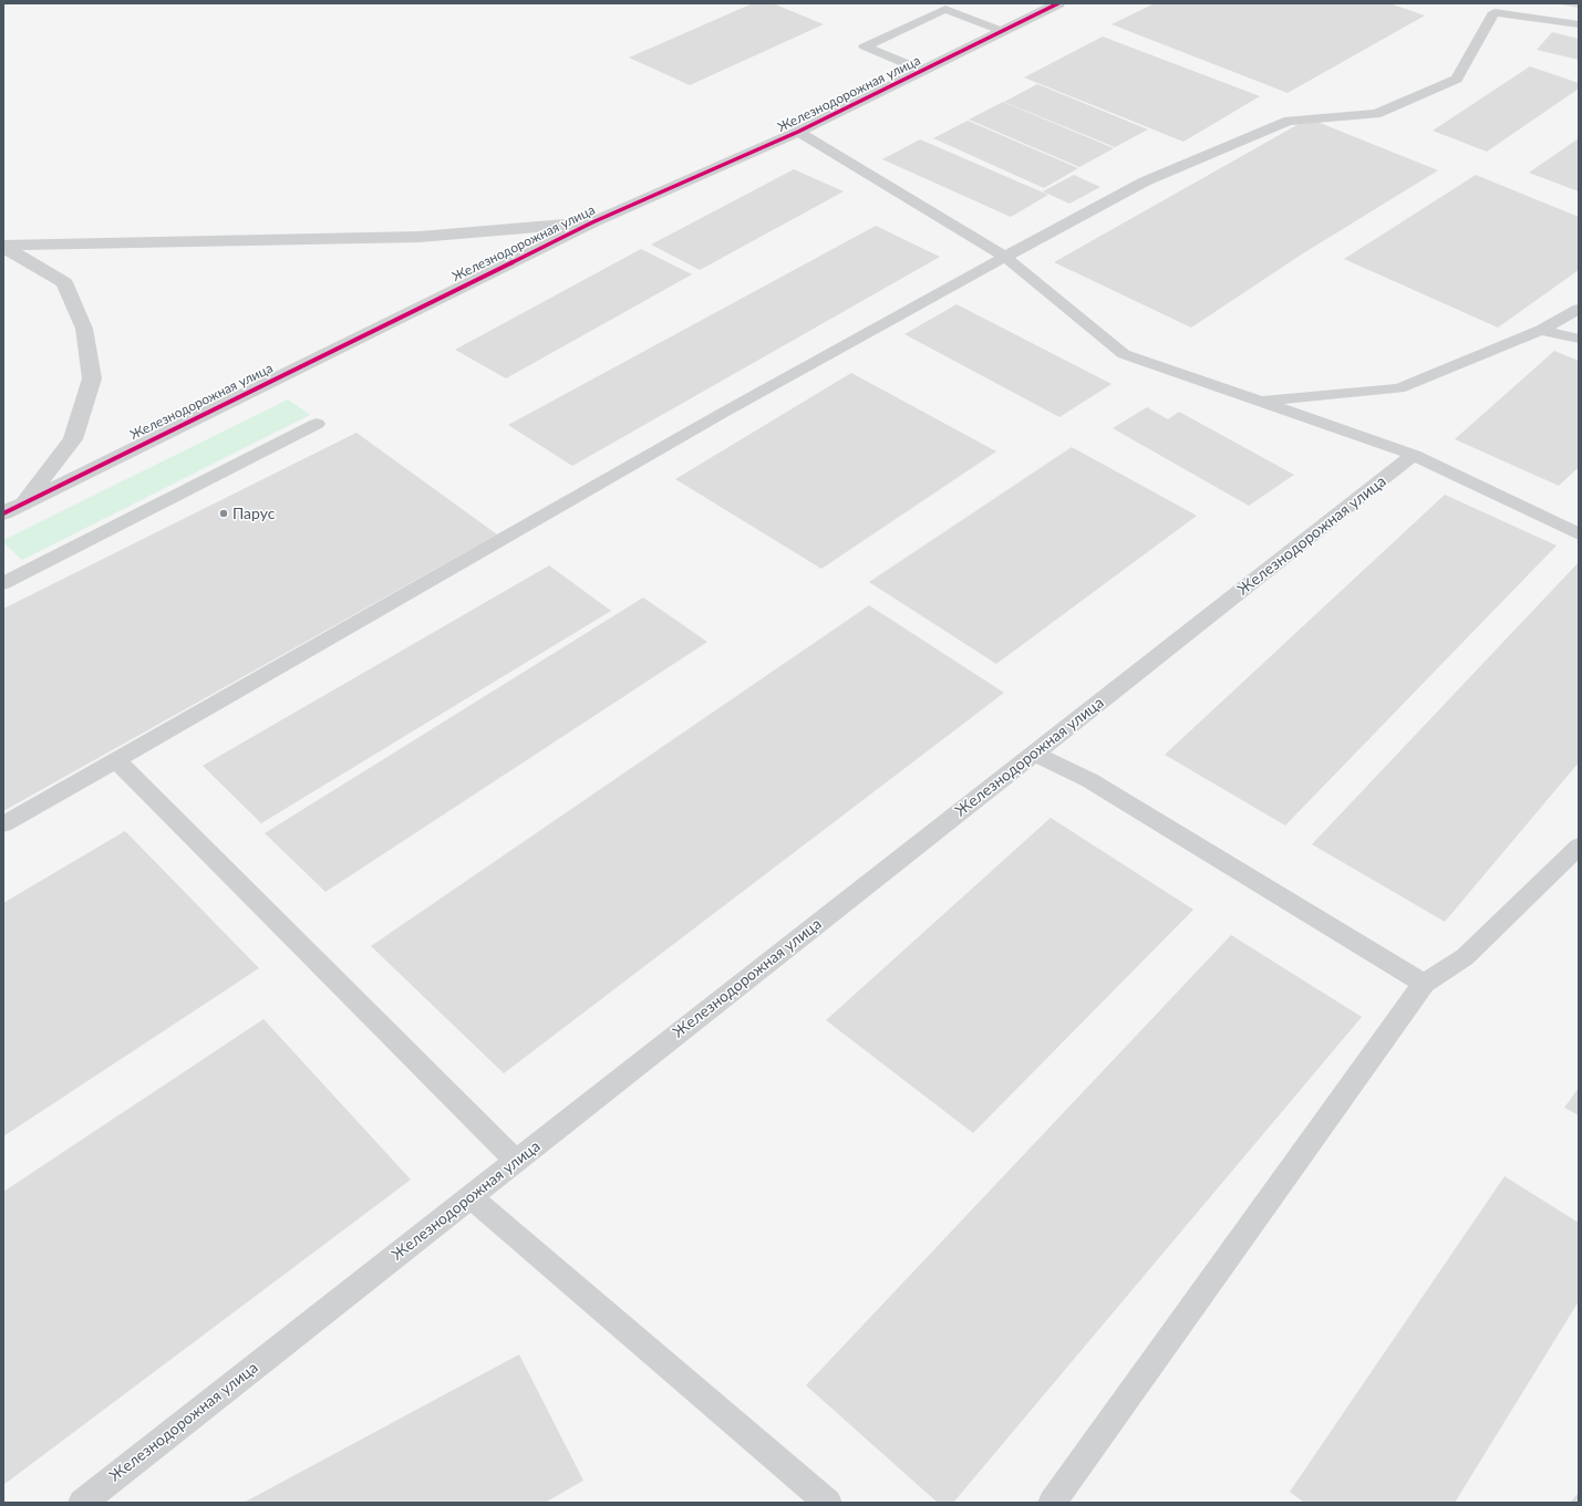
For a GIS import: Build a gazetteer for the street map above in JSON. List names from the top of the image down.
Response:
{
  "streets": {
    "street": ["Железнодорожная улица"]
  },
  "places": ["Парус"]
}
